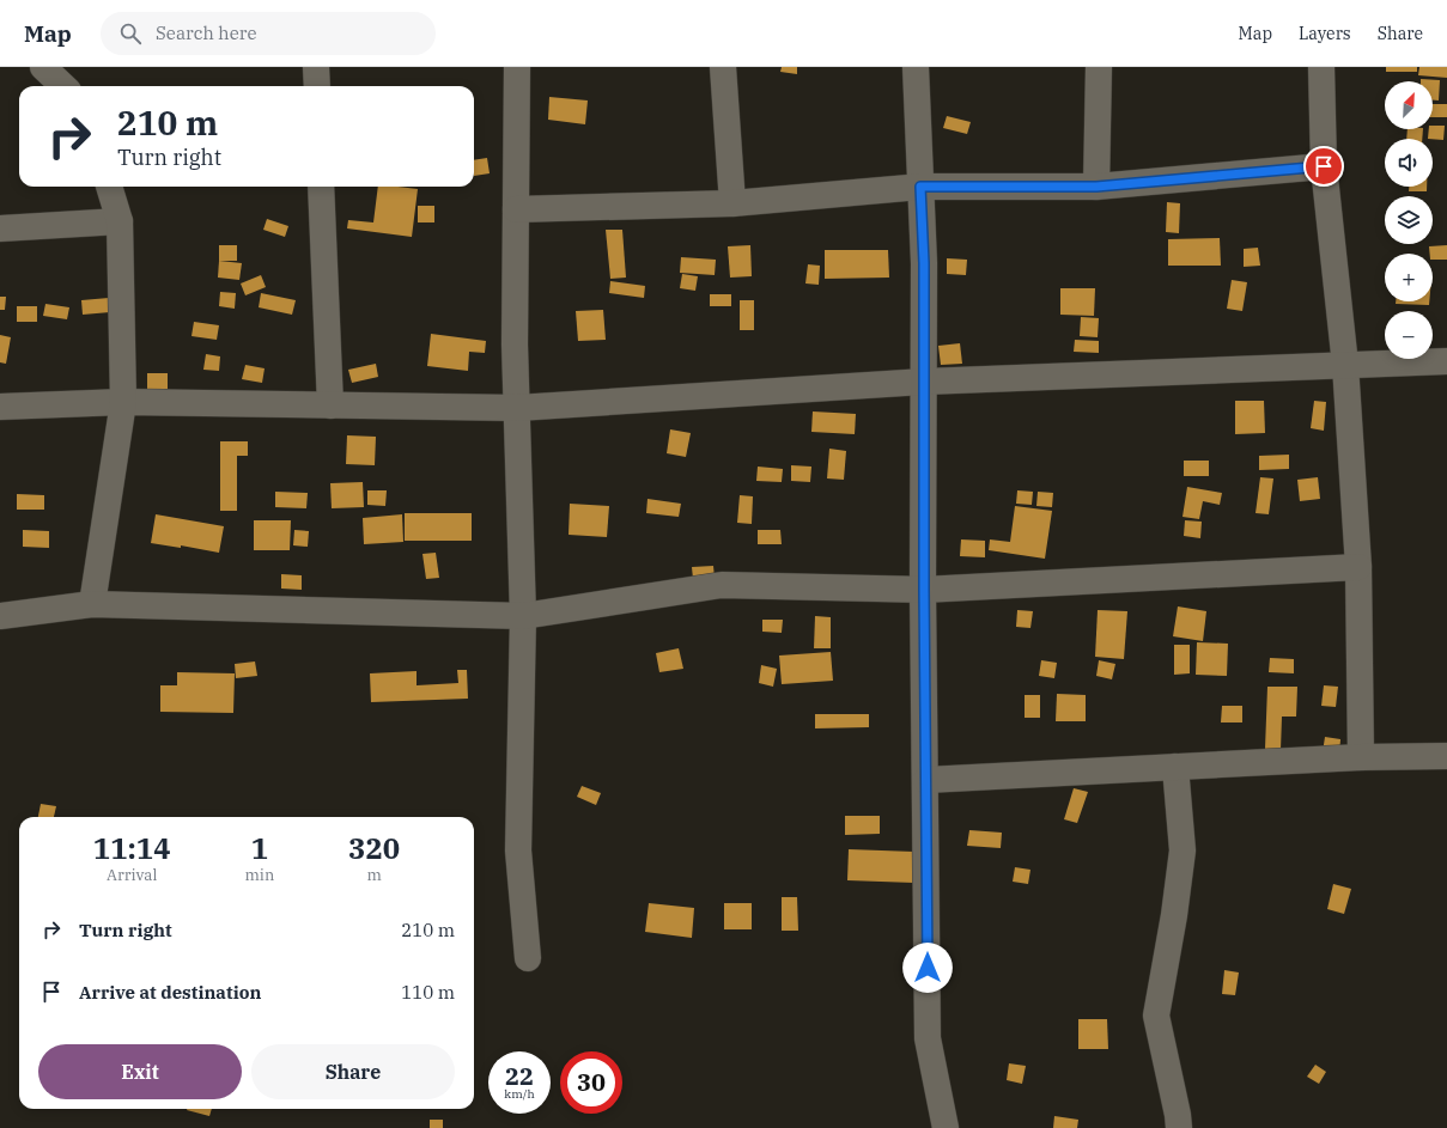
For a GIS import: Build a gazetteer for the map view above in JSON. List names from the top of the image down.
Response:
{
  "north": "top right",
  "page": {
    "header": "Map",
    "search": "Search here",
    "nav": ["Map", "Layers", "Share"],
    "map_buttons": ["+", "−"],
    "turn": ["210 m", "Turn right"],
    "eta": [
      "11:14",
      "Arrival",
      "1",
      "min",
      "320",
      "m"
    ],
    "list": [
      {
        "name": "Turn right",
        "value": "210 m"
      },
      {
        "name": "Arrive at destination",
        "value": "110 m"
      }
    ],
    "buttons": ["Exit", "Share"],
    "speed": "22 km/h",
    "limit": "30"
  }
}
